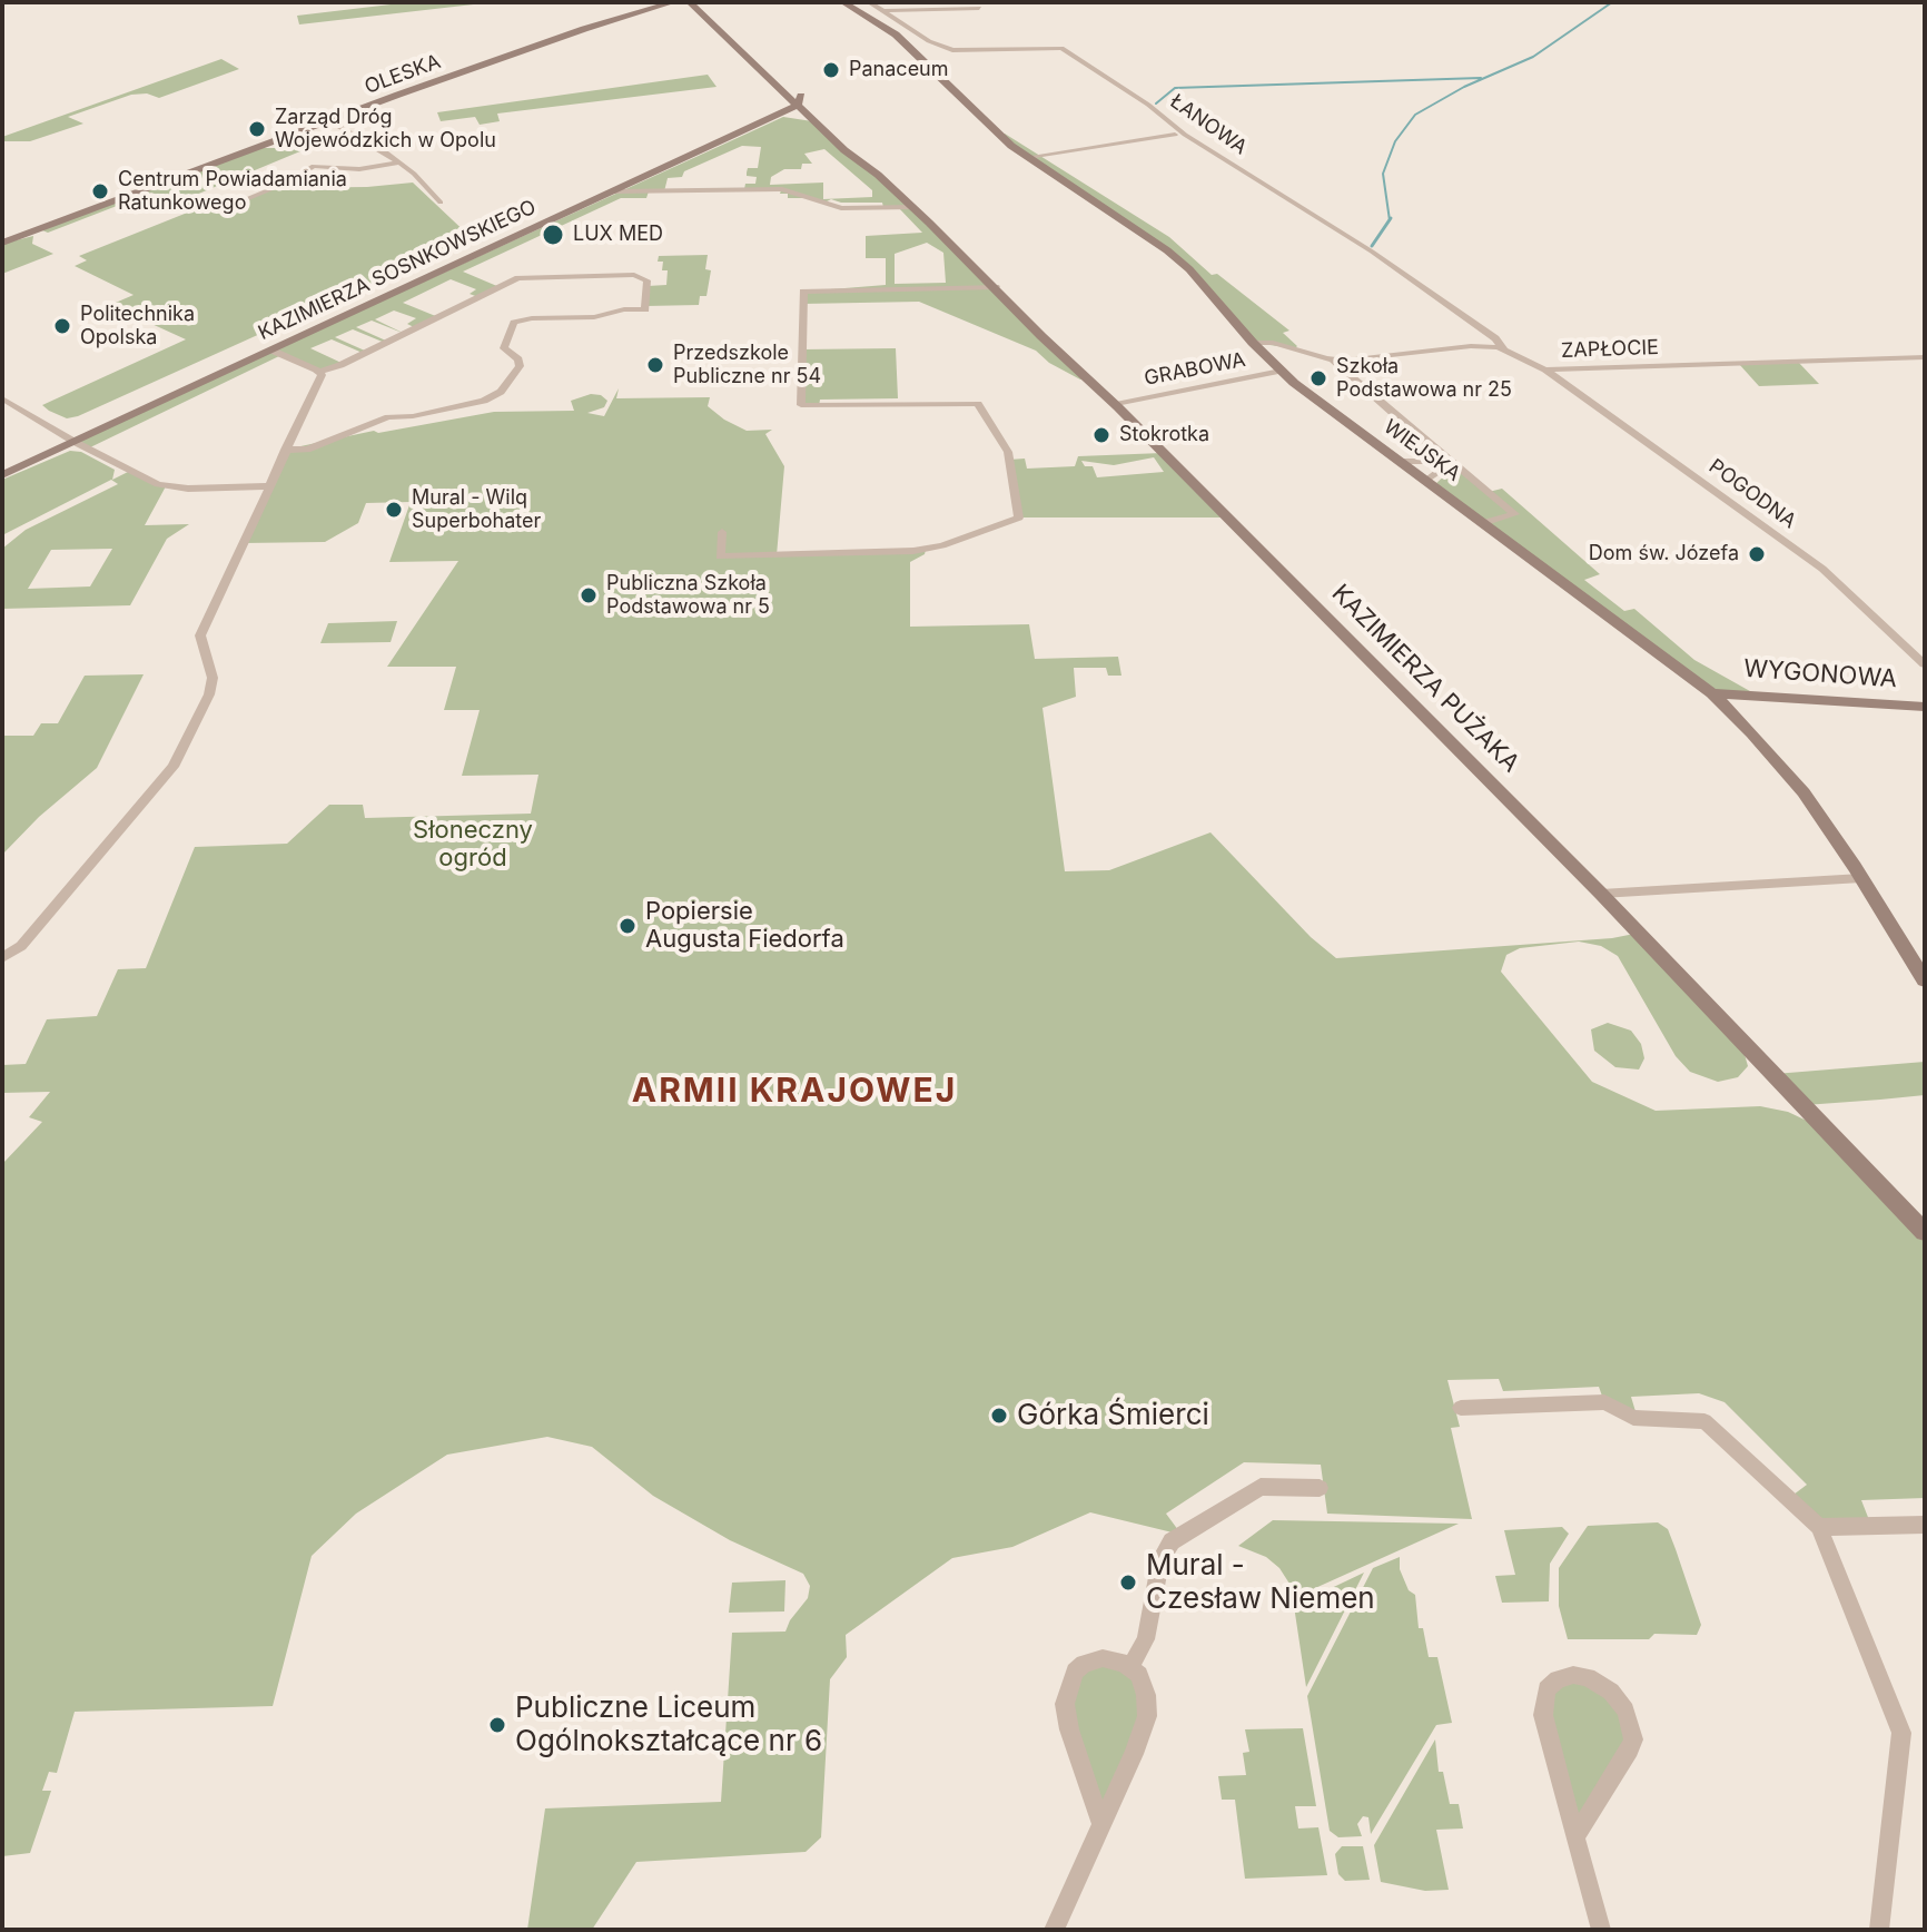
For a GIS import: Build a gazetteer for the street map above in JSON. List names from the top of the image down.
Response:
{
  "streets": {
    "street": [
      "OLESKA",
      "ŁANOWA",
      "KAZIMIERZA SOSNKOWSKIEGO",
      "ZAPŁOCIE",
      "GRABOWA",
      "WIEJSKA",
      "POGODNA",
      "WYGONOWA",
      "KAZIMIERZA PUŻAKA"
    ]
  },
  "crossings": [
    ["ŁANOWA", "ZAPŁOCIE"],
    ["KAZIMIERZA SOSNKOWSKIEGO", "KAZIMIERZA PUŻAKA"],
    ["ZAPŁOCIE", "WIEJSKA"],
    ["ZAPŁOCIE", "POGODNA"],
    ["GRABOWA", "WIEJSKA"],
    ["GRABOWA", "KAZIMIERZA PUŻAKA"],
    ["WIEJSKA", "WYGONOWA"]
  ],
  "districts": ["ARMII KRAJOWEJ"],
  "parks": ["Słoneczny ogród"],
  "places": [
    "Panaceum",
    "Zarząd Dróg Wojewódzkich w Opolu",
    "Centrum Powiadamiania Ratunkowego",
    "LUX MED",
    "Politechnika Opolska",
    "Przedszkole Publiczne nr 54",
    "Szkoła Podstawowa nr 25",
    "Stokrotka",
    "Mural - Wilq Superbohater",
    "Dom św. Józefa",
    "Publiczna Szkoła Podstawowa nr 5",
    "Popiersie Augusta Fiedorfa",
    "Górka Śmierci",
    "Mural - Czesław Niemen",
    "Publiczne Liceum Ogólnokształcące nr 6"
  ]
}
